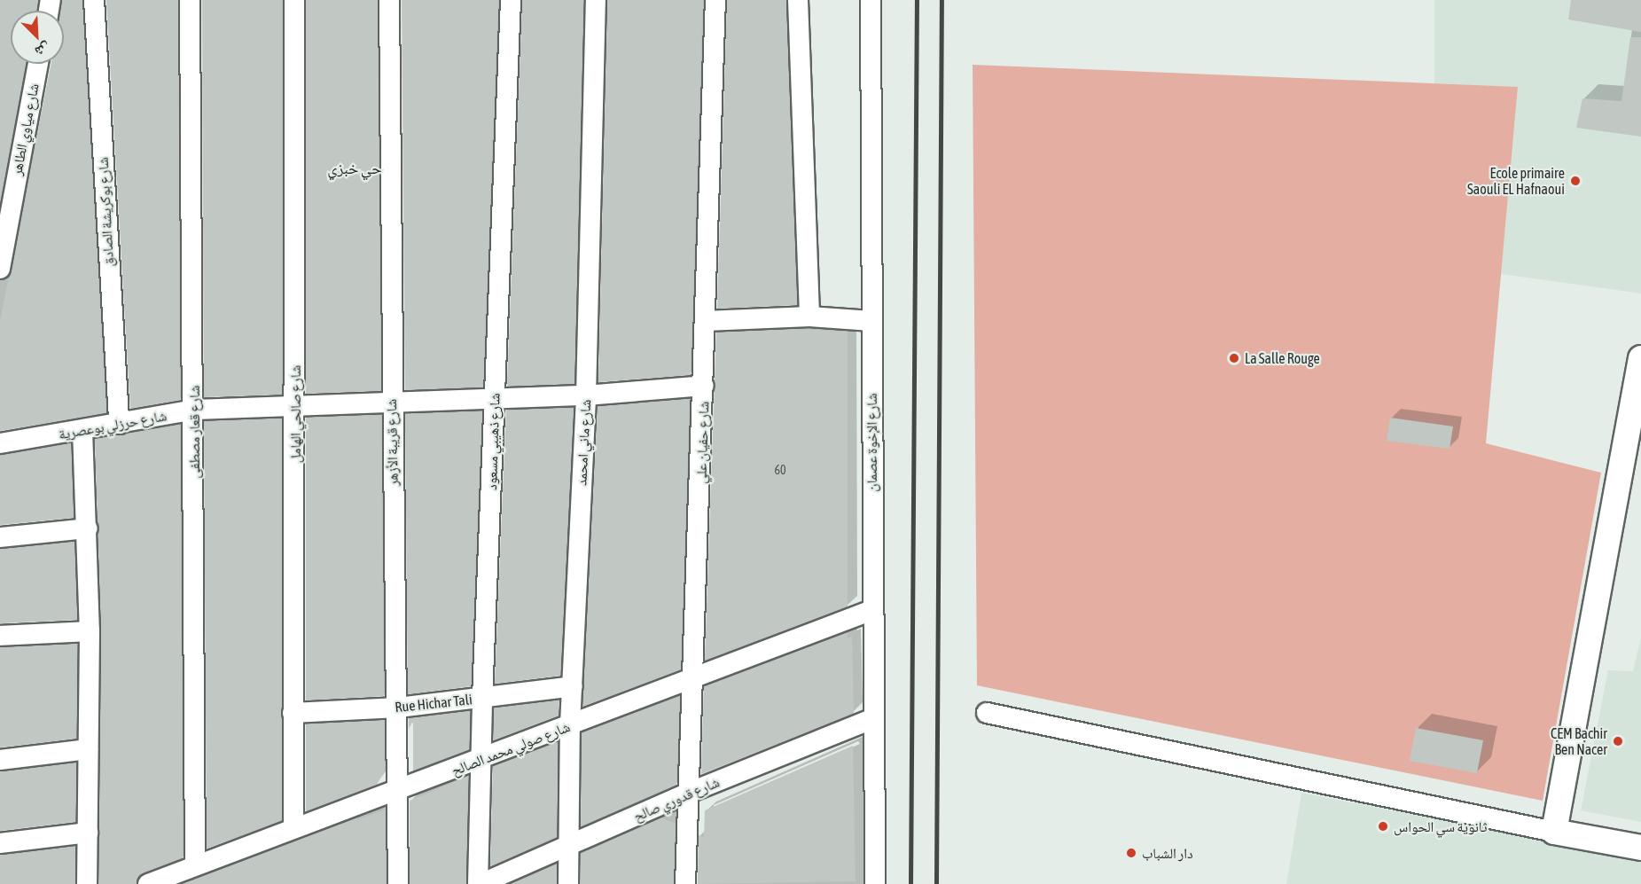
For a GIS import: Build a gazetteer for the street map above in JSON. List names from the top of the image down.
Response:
{
  "streets": {
    "street": [
      "شارع مياوي الطاهر",
      "شارع بوكريشة الصادق",
      "شارع صالحي الهامل",
      "شارع حرزلي بوعصرية",
      "شارع قعار مصطفى",
      "شارع ذهيبي مسعود",
      "شارع قريبة الأزهر",
      "شارع ماني امحمد",
      "شارع حفيان علي",
      "شارع الإخوة عصمان",
      "Rue Hichar Tali",
      "شارع صولي محمد الصالح",
      "شارع قدوري صالح"
    ]
  },
  "crossings": [
    ["شارع بوكريشة الصادق", "شارع حرزلي بوعصرية"],
    ["شارع صالحي الهامل", "شارع حرزلي بوعصرية"],
    ["شارع صالحي الهامل", "Rue Hichar Tali"],
    ["شارع صالحي الهامل", "شارع صولي محمد الصالح"],
    ["شارع حرزلي بوعصرية", "شارع قعار مصطفى"],
    ["شارع حرزلي بوعصرية", "شارع ذهيبي مسعود"],
    ["شارع حرزلي بوعصرية", "شارع قريبة الأزهر"],
    ["شارع حرزلي بوعصرية", "شارع ماني امحمد"],
    ["شارع حرزلي بوعصرية", "شارع حفيان علي"],
    ["شارع قعار مصطفى", "شارع صولي محمد الصالح"],
    ["شارع ذهيبي مسعود", "Rue Hichar Tali"],
    ["شارع ذهيبي مسعود", "شارع صولي محمد الصالح"],
    ["شارع ذهيبي مسعود", "شارع قدوري صالح"],
    ["شارع قريبة الأزهر", "Rue Hichar Tali"],
    ["شارع قريبة الأزهر", "شارع صولي محمد الصالح"],
    ["شارع ماني امحمد", "Rue Hichar Tali"],
    ["شارع ماني امحمد", "شارع صولي محمد الصالح"],
    ["شارع ماني امحمد", "شارع قدوري صالح"],
    ["شارع حفيان علي", "شارع صولي محمد الصالح"],
    ["شارع حفيان علي", "شارع قدوري صالح"],
    ["شارع الإخوة عصمان", "شارع صولي محمد الصالح"],
    ["شارع الإخوة عصمان", "شارع قدوري صالح"]
  ],
  "districts": ["حي خبزي"],
  "places": [
    "Ecole primaire Saouli EL Hafnaoui",
    "La Salle Rouge",
    "CEM Bachir Ben Nacer",
    "ثانوية سي الحواس",
    "دار الشباب"
  ],
  "house_numbers": ["60"],
  "north": "bottom right"
}
